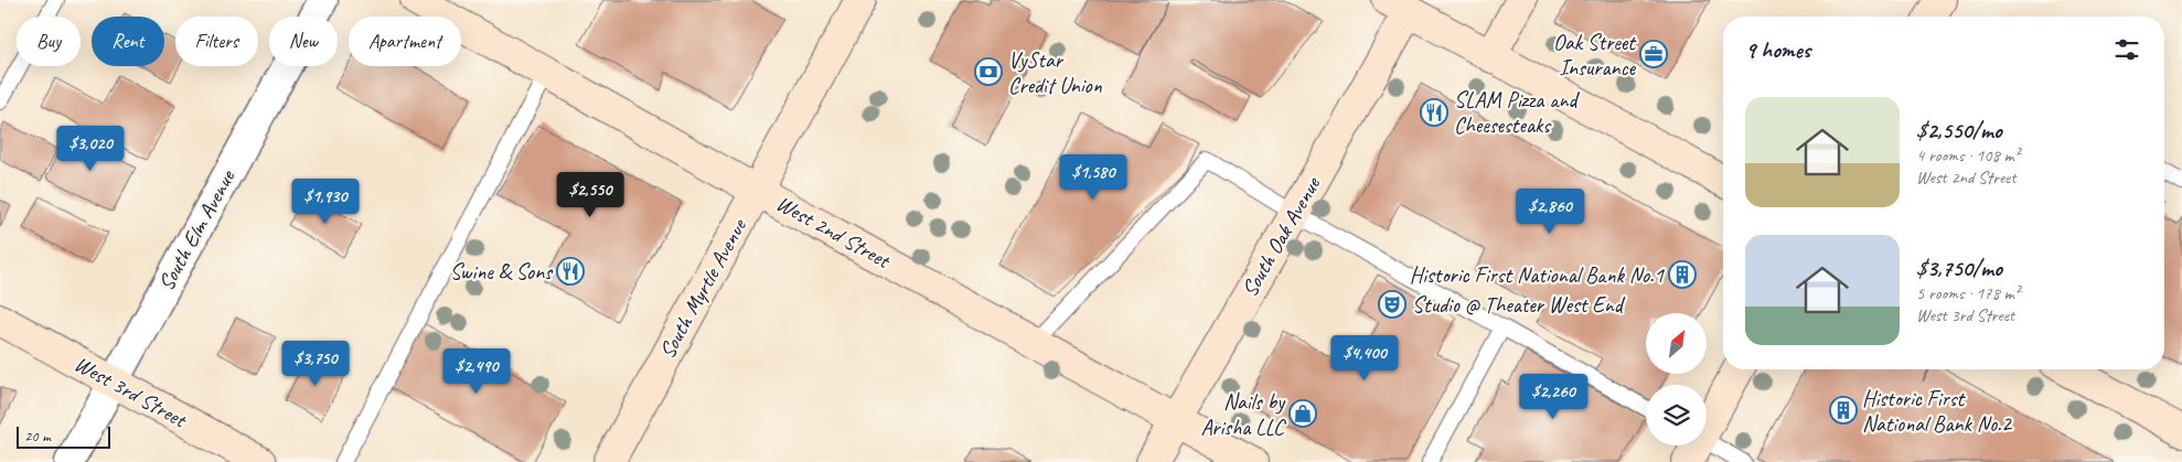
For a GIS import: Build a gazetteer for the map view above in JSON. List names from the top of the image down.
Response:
{
  "streets": {
    "street": [
      "South Elm Avenue",
      "West 2nd Street",
      "South Oak Avenue",
      "South Myrtle Avenue",
      "West 3rd Street"
    ]
  },
  "crossings": [
    ["South Elm Avenue", "West 3rd Street"],
    ["West 2nd Street", "South Oak Avenue"],
    ["West 2nd Street", "South Myrtle Avenue"]
  ],
  "places": {
    "office": ["Oak Street Insurance"],
    "bank": ["VyStar Credit Union"],
    "restaurant": ["SLAM Pizza and Cheesesteaks", "Swine & Sons"],
    "building": ["Historic First National Bank No.1", "Historic First National Bank No.2"],
    "theatre": ["Studio @ Theater West End"],
    "shop": ["Nails by Arisha LLC"]
  },
  "scale_bar": "20 m",
  "north": "top right",
  "page": {
    "chip": [
      "Buy",
      "Rent",
      "Filters",
      "New",
      "Apartment"
    ],
    "heading": "9 homes",
    "list": [
      {
        "name": "$2,550/mo",
        "note": "4 rooms · 108 m² · West 2nd Street"
      },
      {
        "name": "$3,750/mo",
        "note": "5 rooms · 178 m² · West 3rd Street"
      }
    ],
    "price": [
      "$3,020",
      "$1,580",
      "$2,550",
      "$1,930",
      "$2,860",
      "$4,400",
      "$3,750",
      "$2,490",
      "$2,260"
    ],
    "scale": "20 m"
  }
}
